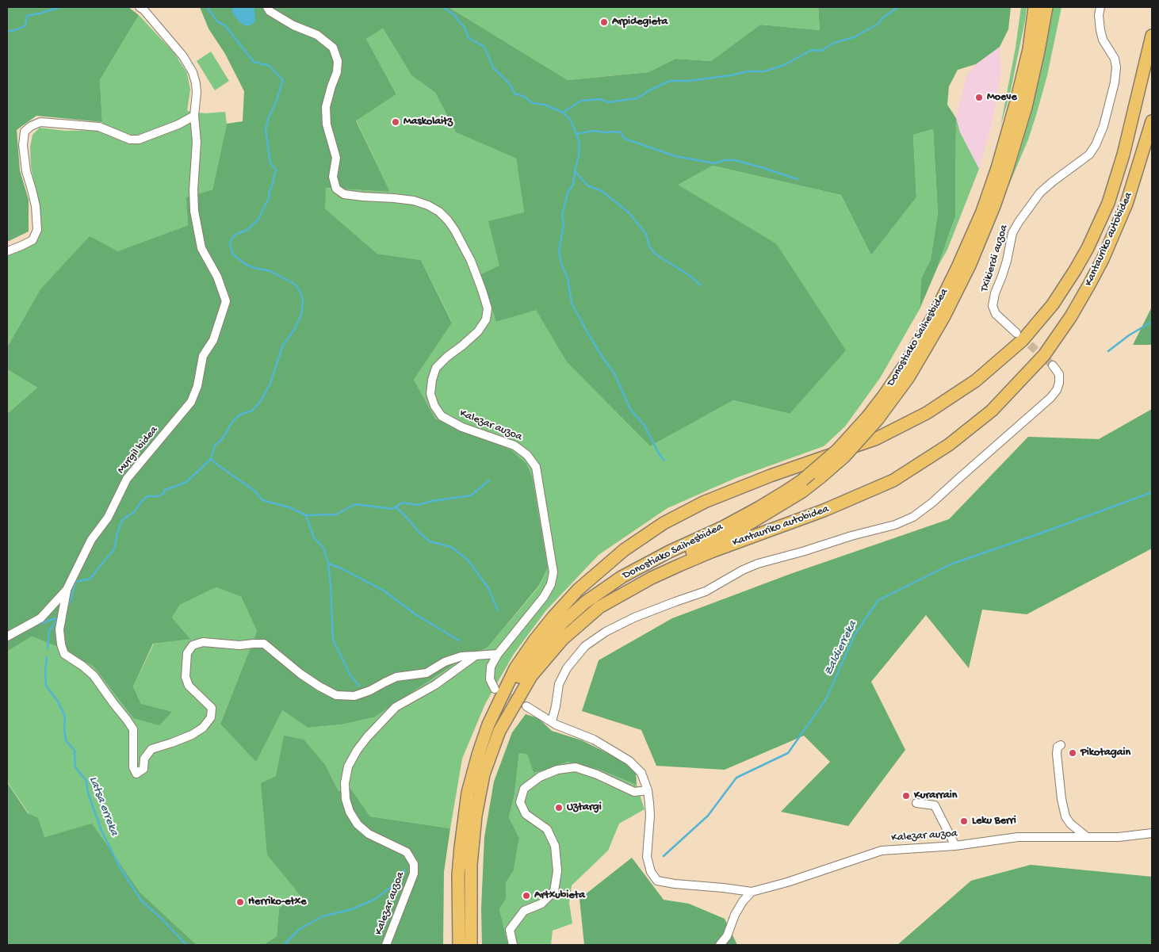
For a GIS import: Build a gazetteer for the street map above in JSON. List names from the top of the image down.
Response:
{
  "streets": {
    "highway": ["Kantauriko autobidea", "Donostiako Saihesbidea"],
    "street": ["Txikierdi auzoa", "Kalezar auzoa", "Murgil bidea"]
  },
  "crossings": [
    ["Kantauriko autobidea", "Donostiako Saihesbidea"]
  ],
  "water": ["Zaldierreka", "Latsa erreka"],
  "places": [
    "Arpidegieta",
    "Moeve",
    "Maskolaitz",
    "Pikotagain",
    "Kurarrain",
    "Uztargi",
    "Leku Berri",
    "Artxubieta",
    "Herriko-etxe"
  ]
}
